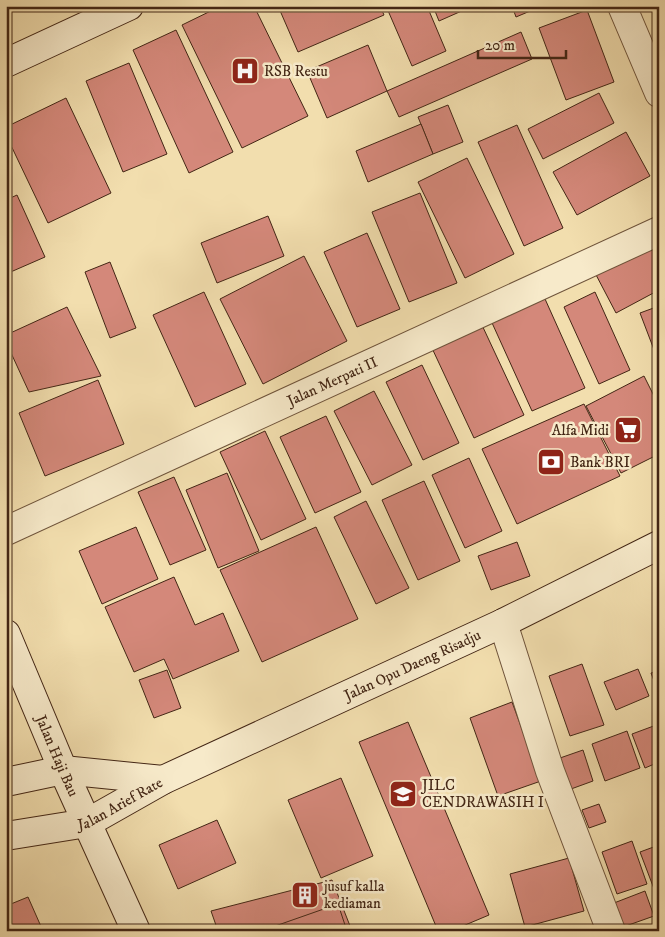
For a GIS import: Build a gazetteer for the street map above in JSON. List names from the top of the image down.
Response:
{
  "streets": {
    "street": [
      "Jalan Merpati II",
      "Jalan Opu Daeng Risadju",
      "Jalan Haji Bau",
      "Jalan Arief Rate"
    ]
  },
  "crossings": [
    ["Jalan Opu Daeng Risadju", "Jalan Arief Rate"],
    ["Jalan Haji Bau", "Jalan Arief Rate"]
  ],
  "places": {
    "hospital": ["RSB Restu"],
    "supermarket": ["Alfa Midi"],
    "bank": ["Bank BRI"],
    "school or university": ["JILC CENDRAWASIH I"],
    "building": ["jusuf kalla kediaman"]
  },
  "scale_bar": "20 m"
}
